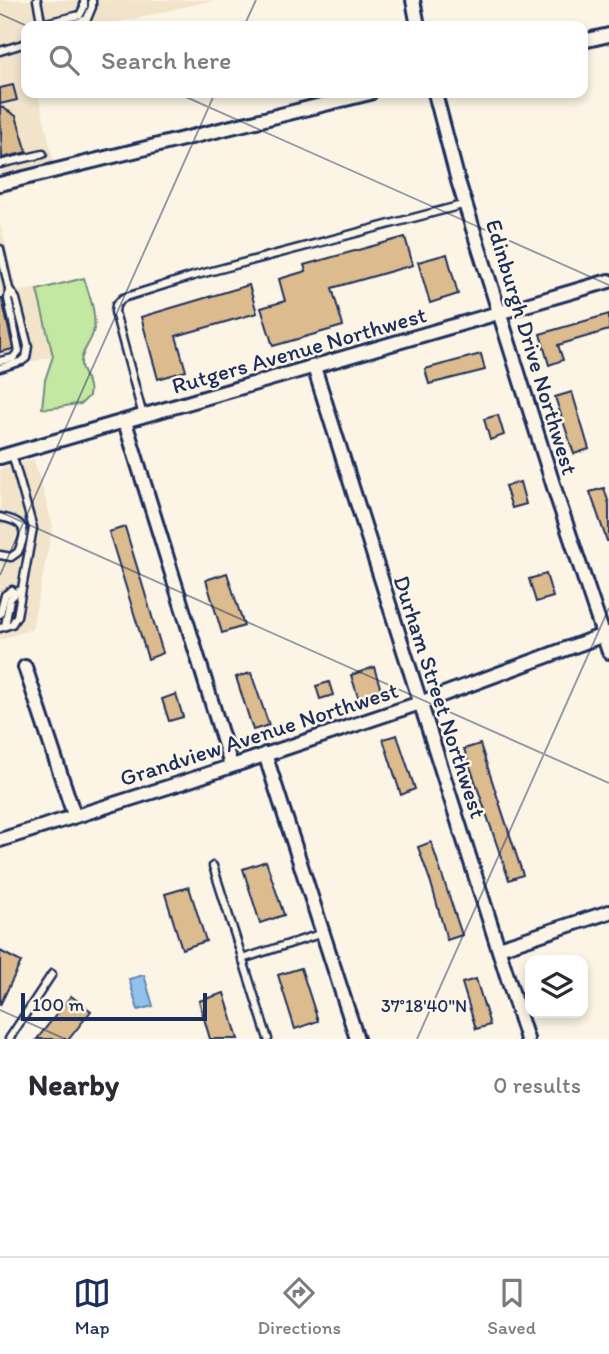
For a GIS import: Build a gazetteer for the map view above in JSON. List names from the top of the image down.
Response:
{
  "streets": {
    "street": [
      "Edinburgh Drive Northwest",
      "Rutgers Avenue Northwest",
      "Durham Street Northwest",
      "Grandview Avenue Northwest"
    ]
  },
  "crossings": [
    ["Edinburgh Drive Northwest", "Rutgers Avenue Northwest"],
    ["Edinburgh Drive Northwest", "Grandview Avenue Northwest"],
    ["Rutgers Avenue Northwest", "Durham Street Northwest"],
    ["Durham Street Northwest", "Grandview Avenue Northwest"]
  ],
  "scale_bar": "100 m",
  "page": {
    "search": "Search here",
    "scale": "100 m",
    "heading": ["Nearby", "0 results"],
    "nav": ["Map", "Directions", "Saved"]
  },
  "coordinates": ["37°18'40\"N"]
}
